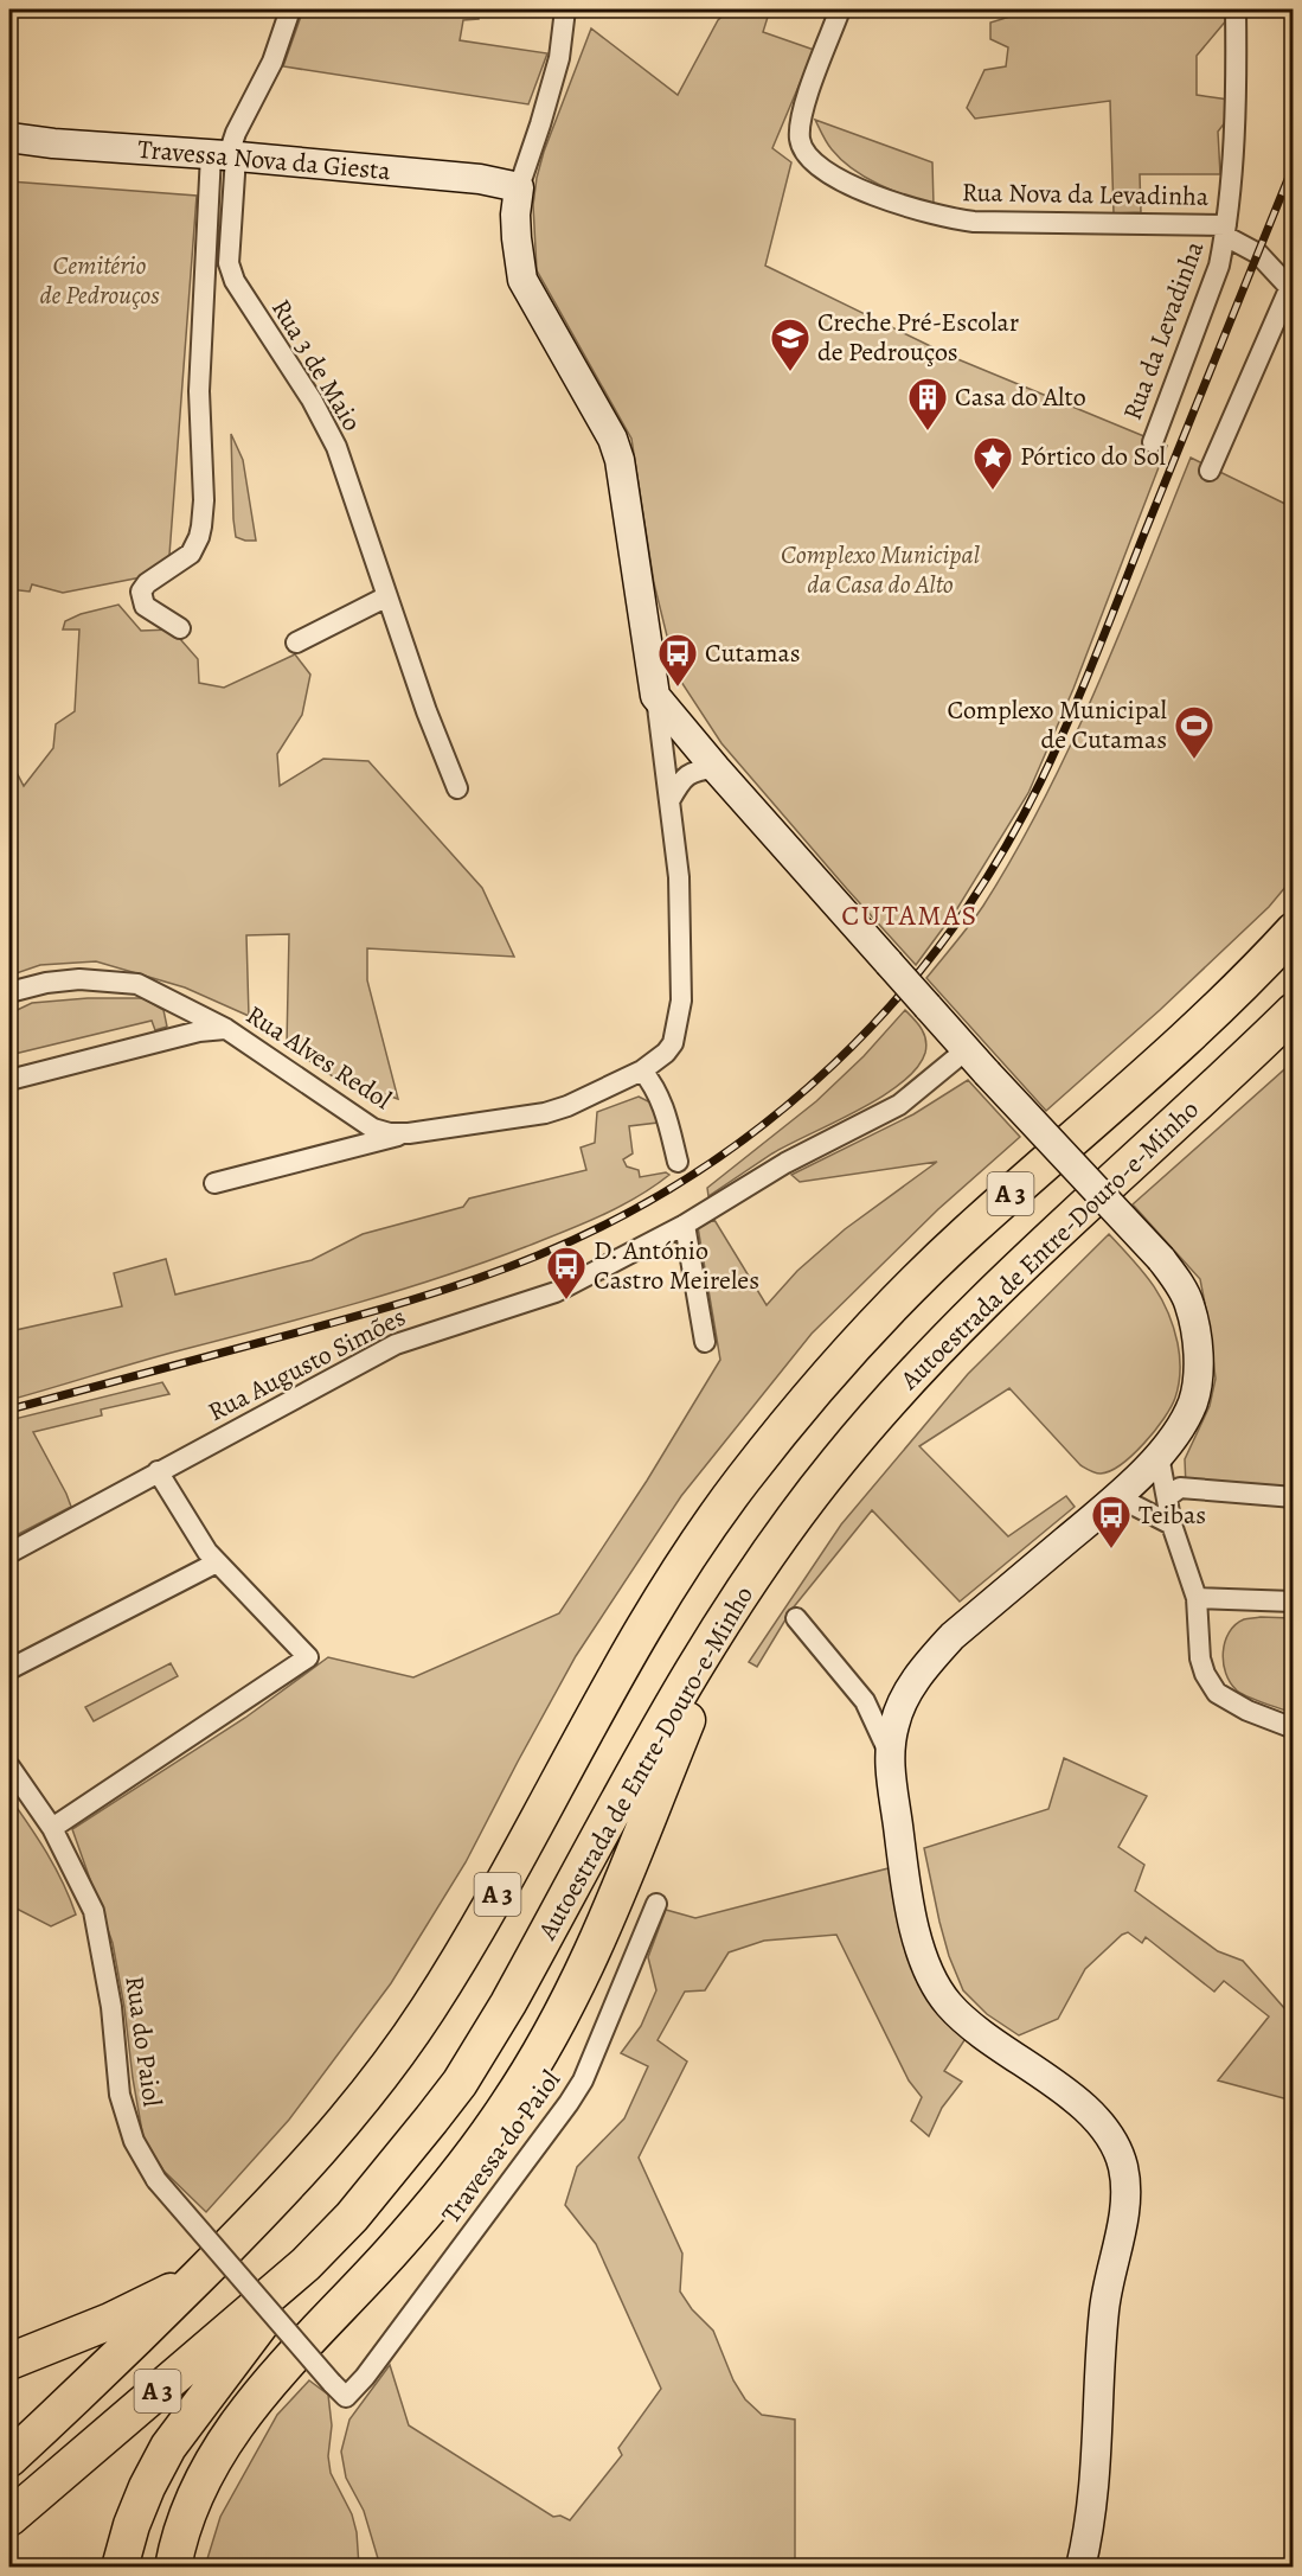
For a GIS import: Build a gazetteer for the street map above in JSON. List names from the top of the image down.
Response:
{
  "streets": {
    "highway": ["A 3", "Autoestrada de Entre-Douro-e-Minho"],
    "street": [
      "Travessa Nova da Giesta",
      "Rua Nova da Levadinha",
      "Rua da Levadinha",
      "Rua 3 de Maio",
      "Rua Alves Redol",
      "Rua Augusto Simões",
      "Rua do Paiol",
      "Travessa do Paiol"
    ]
  },
  "crossings": [
    ["Travessa Nova da Giesta", "Rua 3 de Maio"],
    ["Rua Nova da Levadinha", "Rua da Levadinha"],
    ["Rua do Paiol", "Travessa do Paiol"]
  ],
  "districts": ["CUTAMAS"],
  "parks": ["Cemitério de Pedrouços", "Complexo Municipal da Casa do Alto"],
  "places": {
    "school or university": ["Creche Pré-Escolar de Pedrouços"],
    "building": ["Casa do Alto"],
    "place": ["Pórtico do Sol"],
    "bus stop": ["Cutamas", "D. António Castro Meireles", "Teibas"],
    "sports": ["Complexo Municipal de Cutamas"]
  }
}
